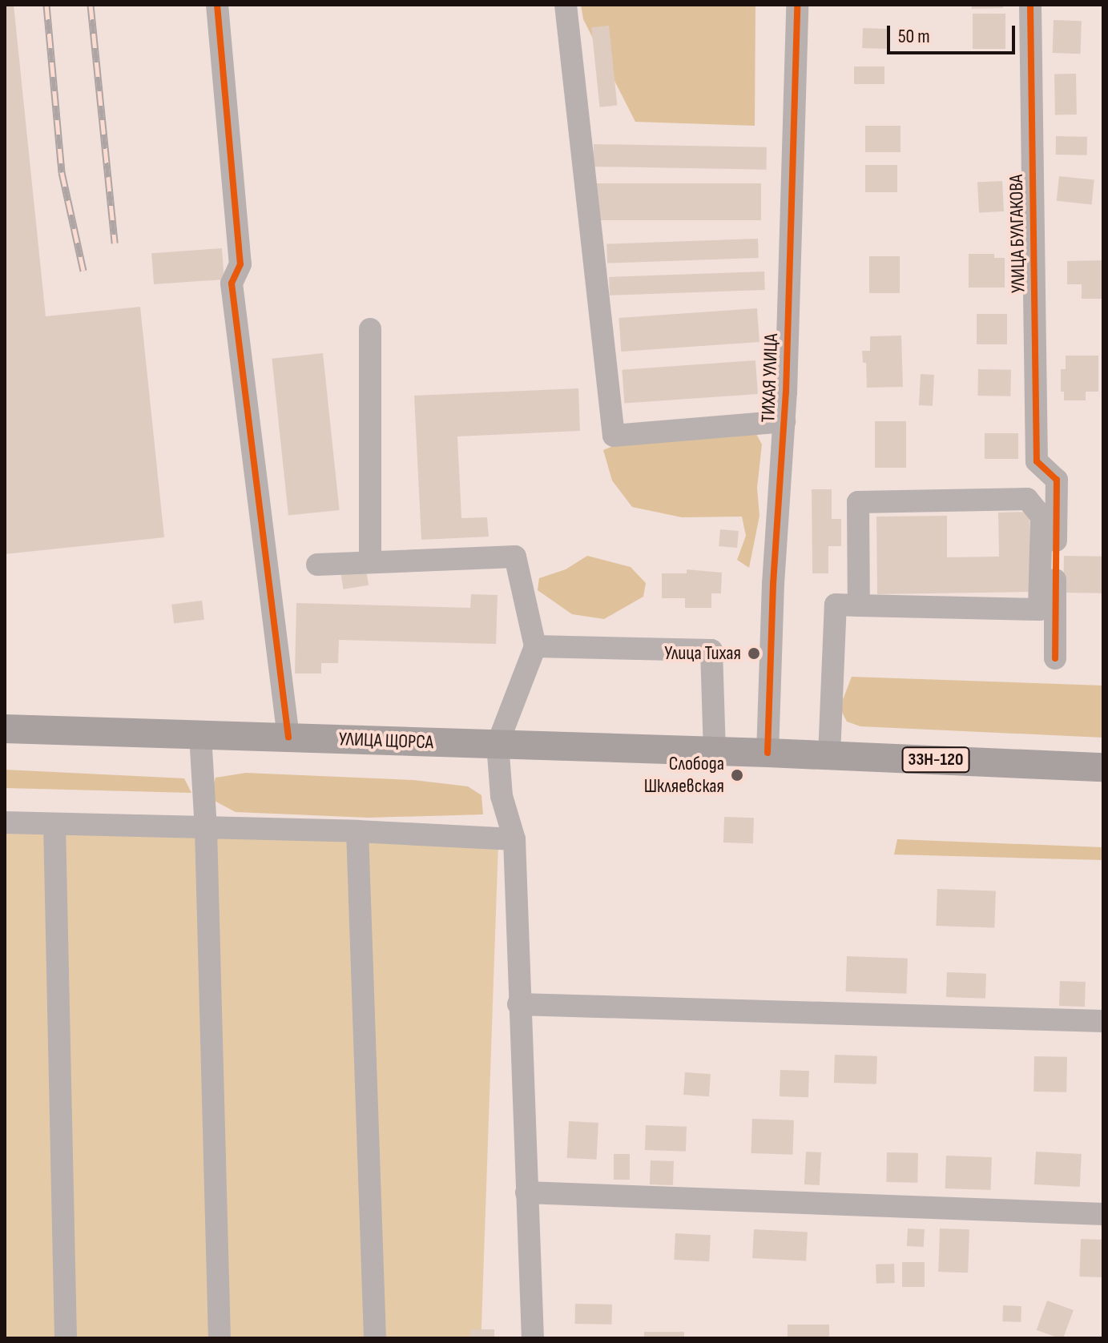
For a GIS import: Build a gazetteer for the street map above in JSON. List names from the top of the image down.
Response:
{
  "streets": {
    "main road": ["УЛИЦА ЩОРСА", "33Н-120"],
    "street": ["УЛИЦА БУЛГАКОВА", "ТИХАЯ УЛИЦА"]
  },
  "crossings": [
    ["ТИХАЯ УЛИЦА", "УЛИЦА ЩОРСА"],
    ["ТИХАЯ УЛИЦА", "33Н-120"],
    ["УЛИЦА ЩОРСА", "33Н-120"]
  ],
  "places": ["Улица Тихая", "Слобода Шкляевская"],
  "scale_bar": "50 m"
}
